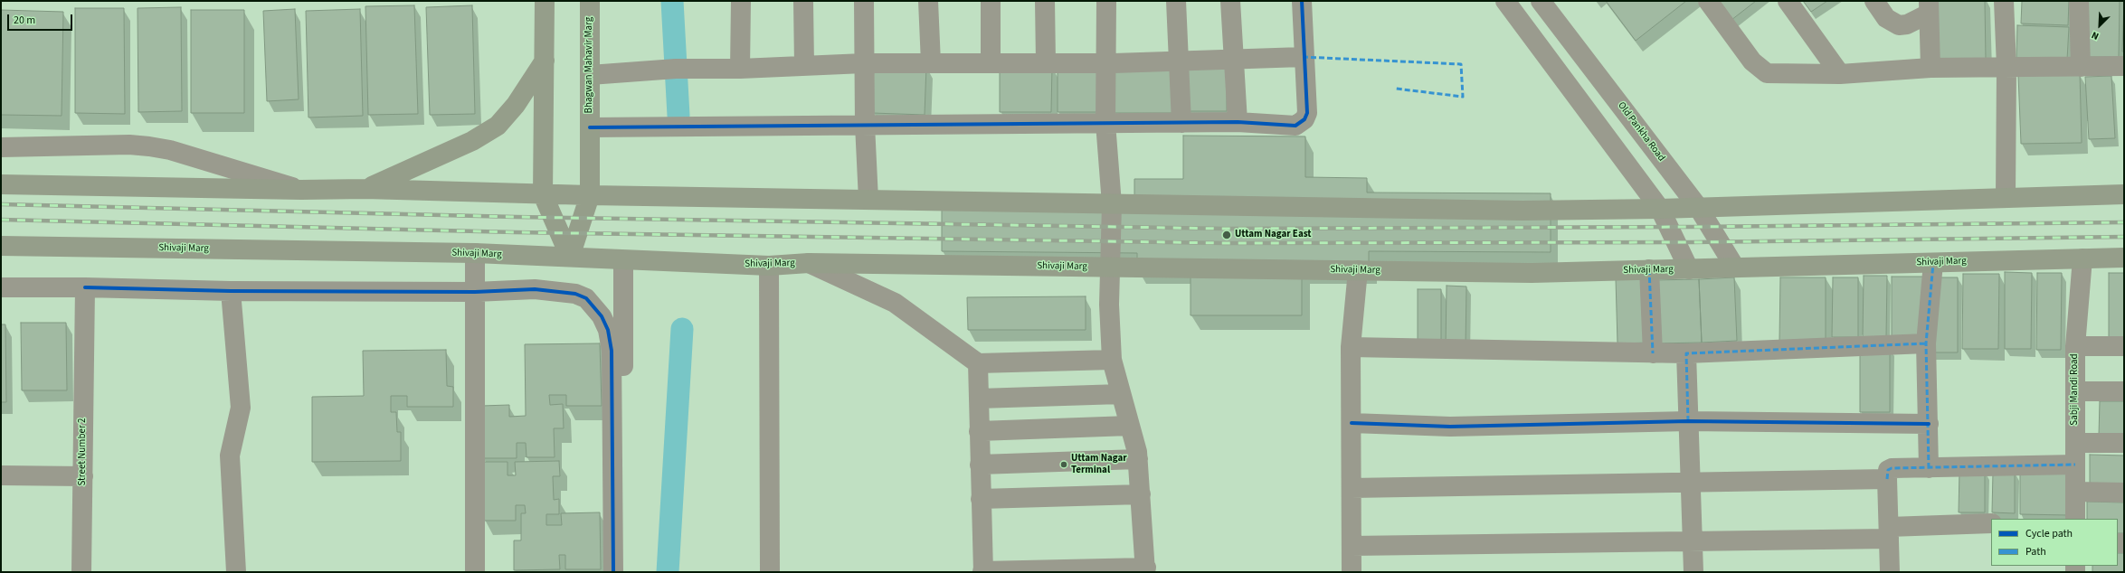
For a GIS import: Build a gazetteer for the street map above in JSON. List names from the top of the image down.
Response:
{
  "streets": {
    "main road": ["Bhagwan Mahavir Marg", "Shivaji Marg"],
    "street": ["Old Pankha Road", "Sabji Mandi Road", "Street Number 2"]
  },
  "crossings": [
    ["Bhagwan Mahavir Marg", "Shivaji Marg"],
    ["Old Pankha Road", "Shivaji Marg"],
    ["Shivaji Marg", "Sabji Mandi Road"]
  ],
  "places": ["Uttam Nagar East", "Uttam Nagar Terminal"],
  "legend": ["Cycle path", "Path"],
  "scale_bar": "20 m",
  "north": "bottom left"
}
